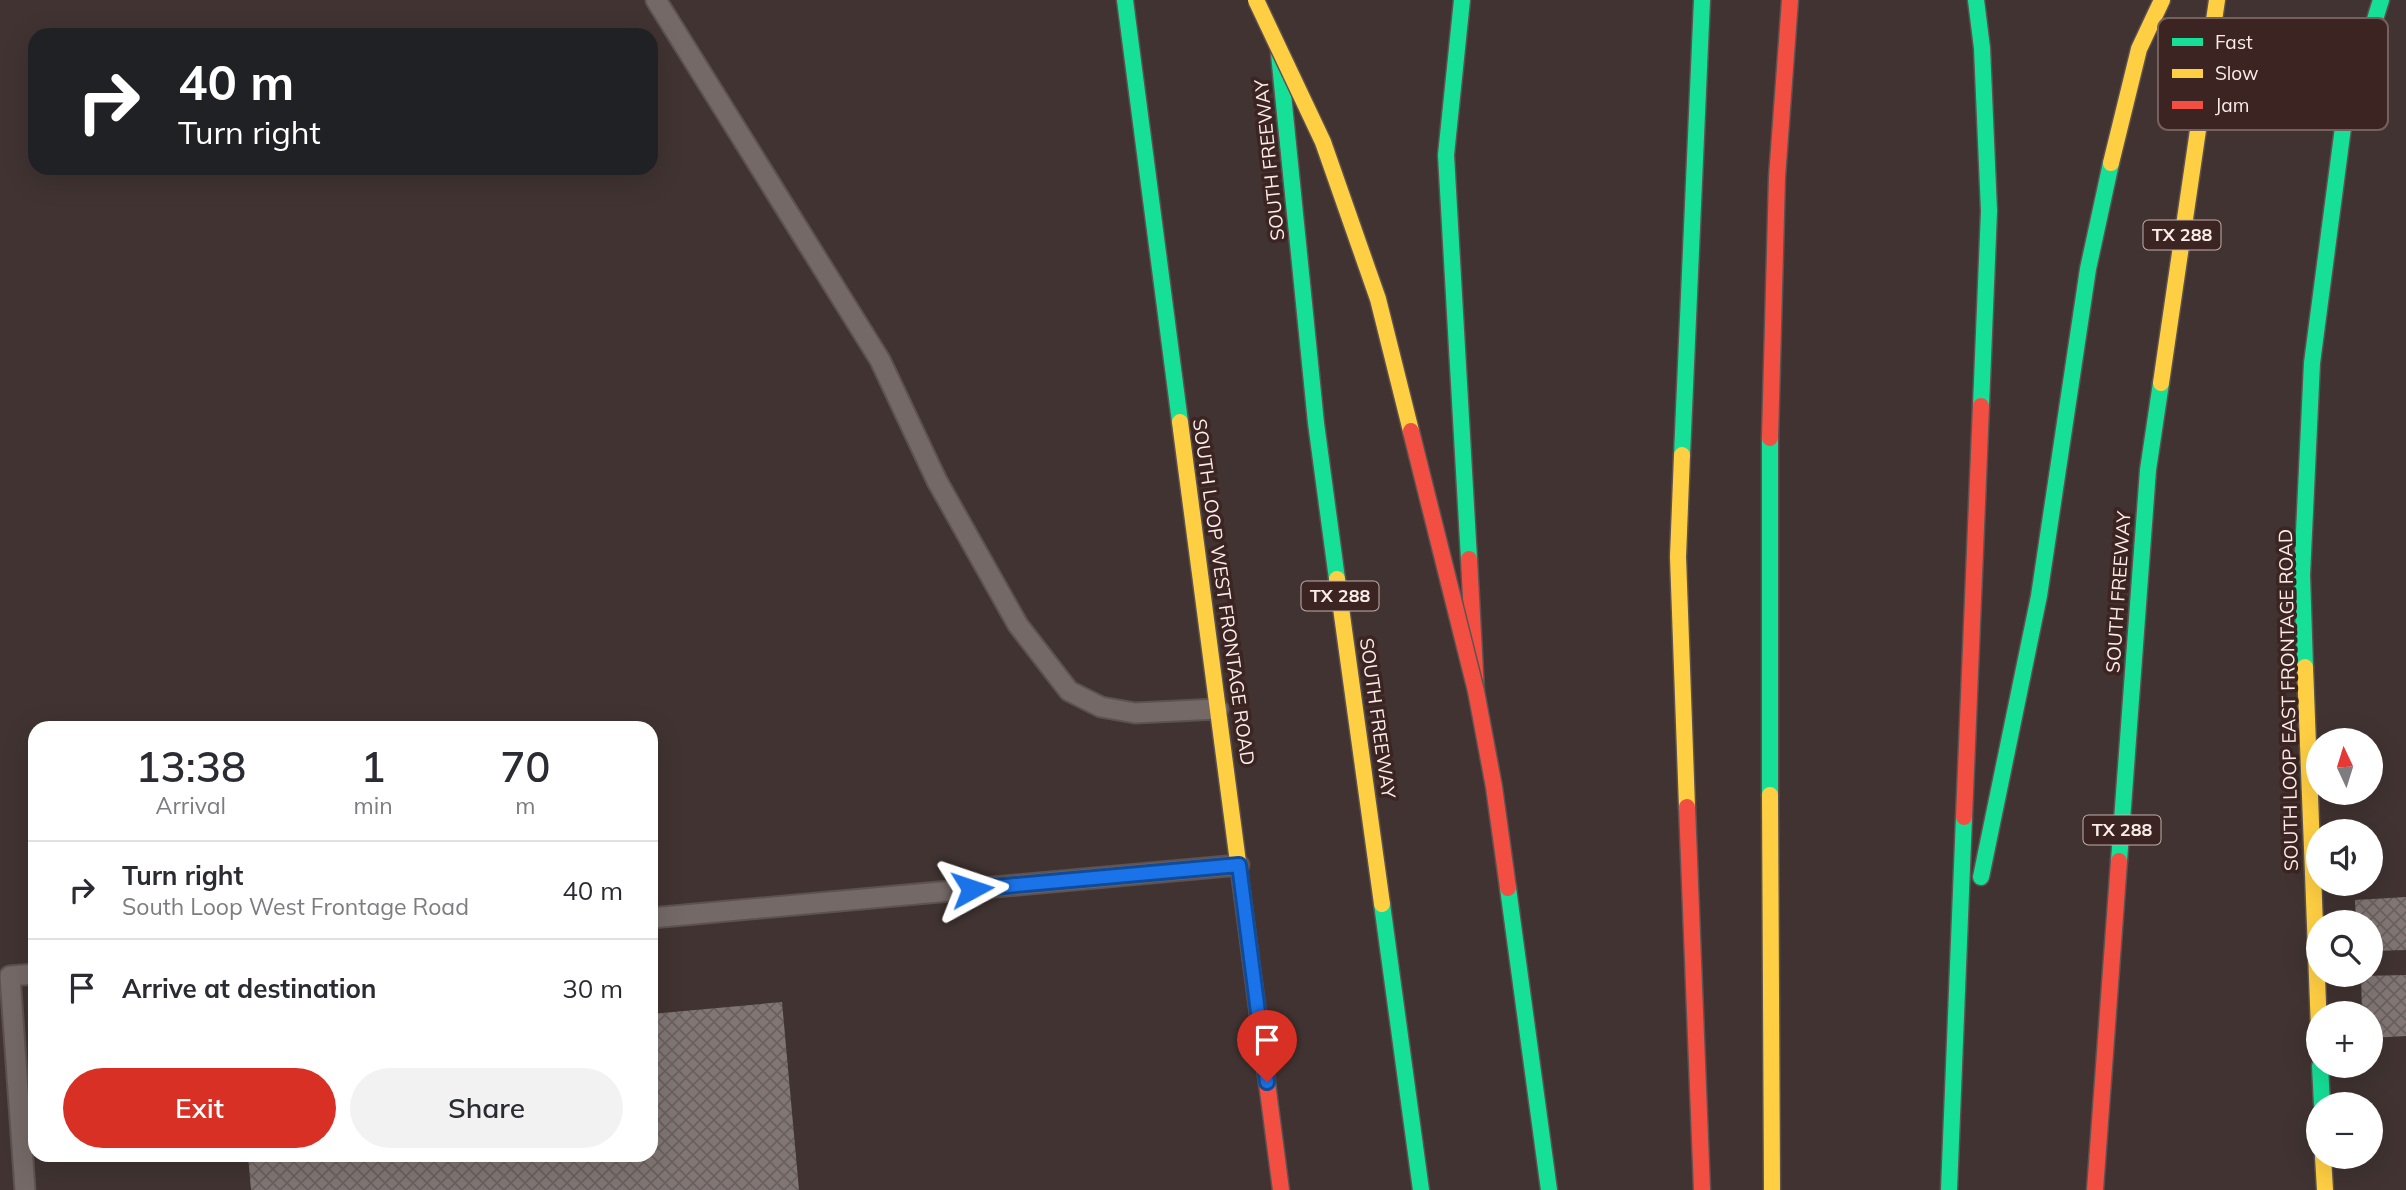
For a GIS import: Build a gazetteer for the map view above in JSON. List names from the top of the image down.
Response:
{
  "streets": {
    "main road": [
      "SOUTH FREEWAY",
      "TX 288",
      "SOUTH LOOP WEST FRONTAGE ROAD",
      "SOUTH LOOP EAST FRONTAGE ROAD"
    ]
  },
  "legend": ["Fast", "Slow", "Jam"],
  "north": "top",
  "page": {
    "turn": ["40 m", "Turn right"],
    "eta": [
      "13:38",
      "Arrival",
      "1",
      "min",
      "70",
      "m"
    ],
    "map_buttons": ["+", "−"],
    "list": [
      {
        "name": "Turn right",
        "note": "South Loop West Frontage Road",
        "value": "40 m"
      },
      {
        "name": "Arrive at destination",
        "value": "30 m"
      }
    ],
    "buttons": ["Exit", "Share"]
  }
}
